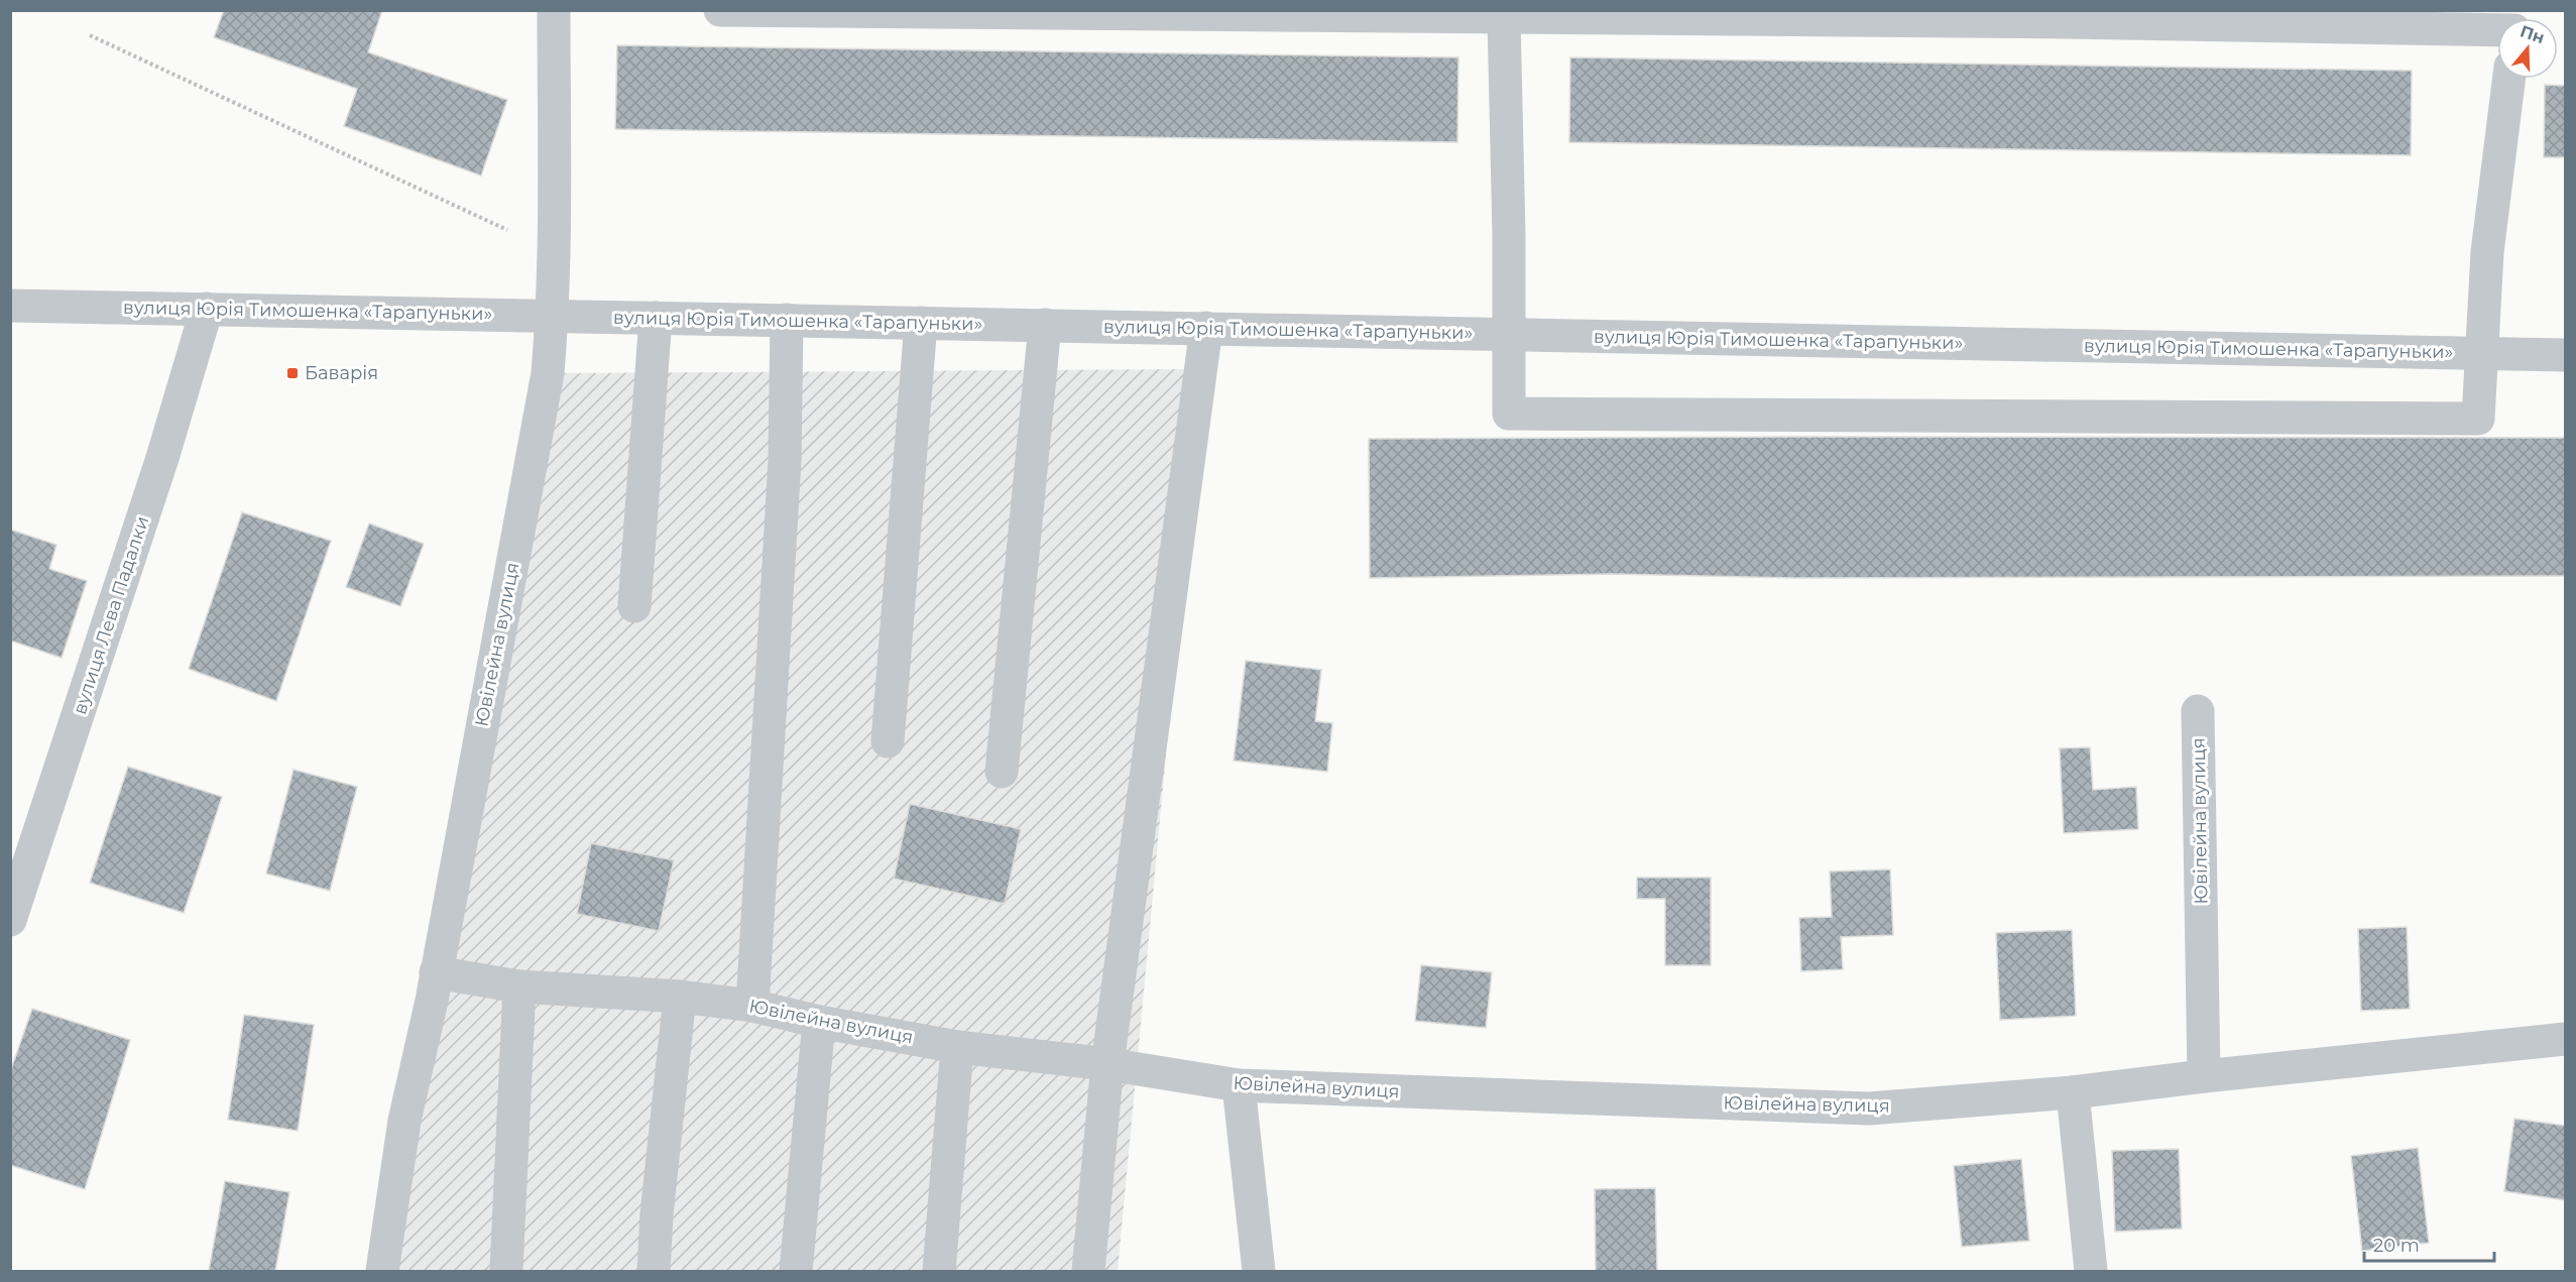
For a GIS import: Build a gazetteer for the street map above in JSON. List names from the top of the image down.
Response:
{
  "streets": {
    "street": ["вулиця Юрія Тимошенка «Тарапуньки»", "вулиця Лева Падалки", "Ювілейна вулиця"]
  },
  "crossings": [
    ["вулиця Юрія Тимошенка «Тарапуньки»", "вулиця Лева Падалки"],
    ["вулиця Юрія Тимошенка «Тарапуньки»", "Ювілейна вулиця"]
  ],
  "places": {
    "transit": ["Баварія"]
  },
  "scale_bar": "20 m",
  "north": "top"
}
